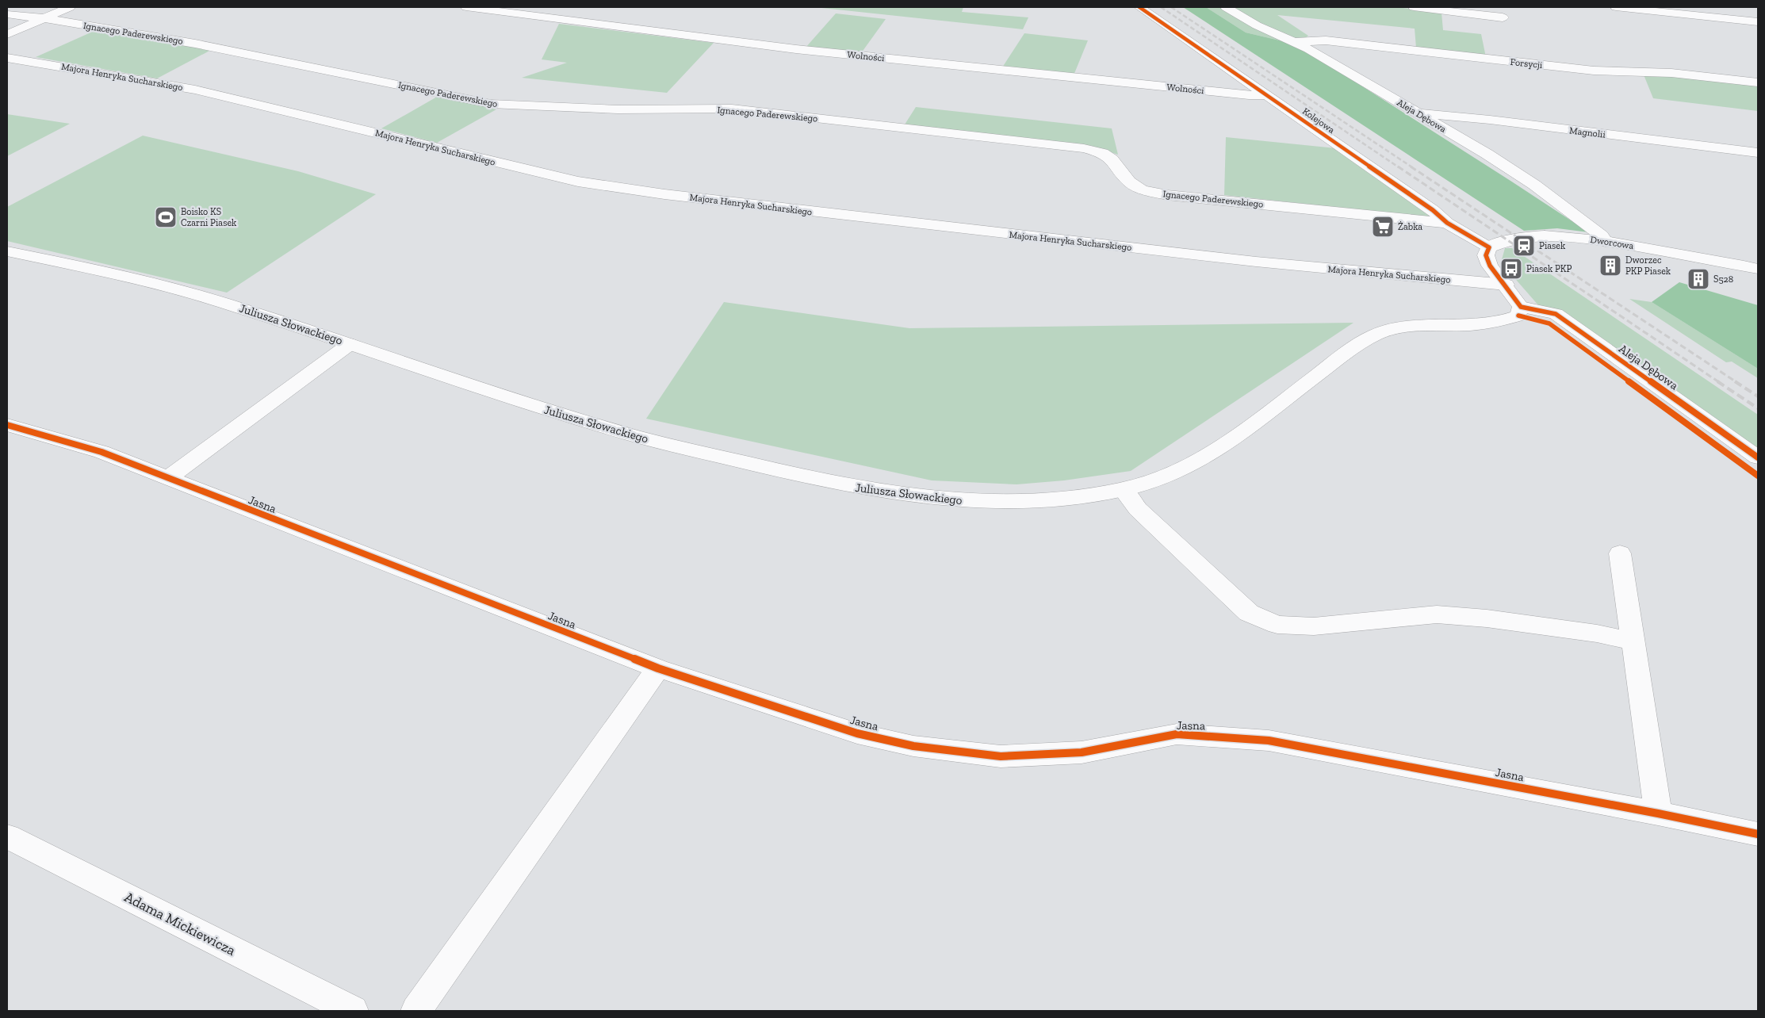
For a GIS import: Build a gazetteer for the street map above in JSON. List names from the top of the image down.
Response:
{
  "streets": {
    "street": [
      "Ignacego Paderewskiego",
      "Wolności",
      "Forsycji",
      "Majora Henryka Sucharskiego",
      "Aleja Dębowa",
      "Kolejowa",
      "Magnolii",
      "Dworcowa",
      "Juliusza Słowackiego",
      "Jasna",
      "Adama Mickiewicza"
    ]
  },
  "crossings": [
    ["Ignacego Paderewskiego", "Kolejowa"],
    ["Wolności", "Kolejowa"],
    ["Forsycji", "Aleja Dębowa"],
    ["Aleja Dębowa", "Magnolii"],
    ["Aleja Dębowa", "Dworcowa"],
    ["Aleja Dębowa", "Juliusza Słowackiego"],
    ["Kolejowa", "Dworcowa"]
  ],
  "places": {
    "sports": ["Boisko KS Czarni Piasek"],
    "supermarket": ["Żabka"],
    "station": ["Piasek"],
    "building": ["Dworzec PKP Piasek", "S528"],
    "bus stop": ["Piasek PKP"]
  }
}
